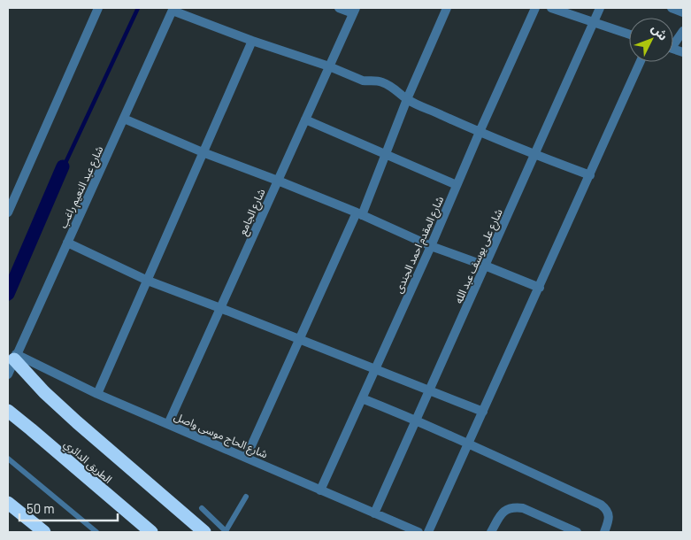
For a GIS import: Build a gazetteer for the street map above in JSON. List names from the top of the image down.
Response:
{
  "streets": {
    "highway": ["الطريق الدائري"],
    "street": [
      "شارع عبد النعيم راغب",
      "شارع الجامع",
      "شارع المقدم احمد الجندى",
      "شارع على يوسف عبد الله",
      "شارع الحاج موسى واصل"
    ]
  },
  "crossings": [
    ["شارع عبد النعيم راغب", "شارع الحاج موسى واصل"],
    ["شارع الجامع", "شارع الحاج موسى واصل"],
    ["شارع المقدم احمد الجندى", "شارع الحاج موسى واصل"],
    ["شارع على يوسف عبد الله", "شارع الحاج موسى واصل"]
  ],
  "scale_bar": "50 m",
  "north": "top right"
}
